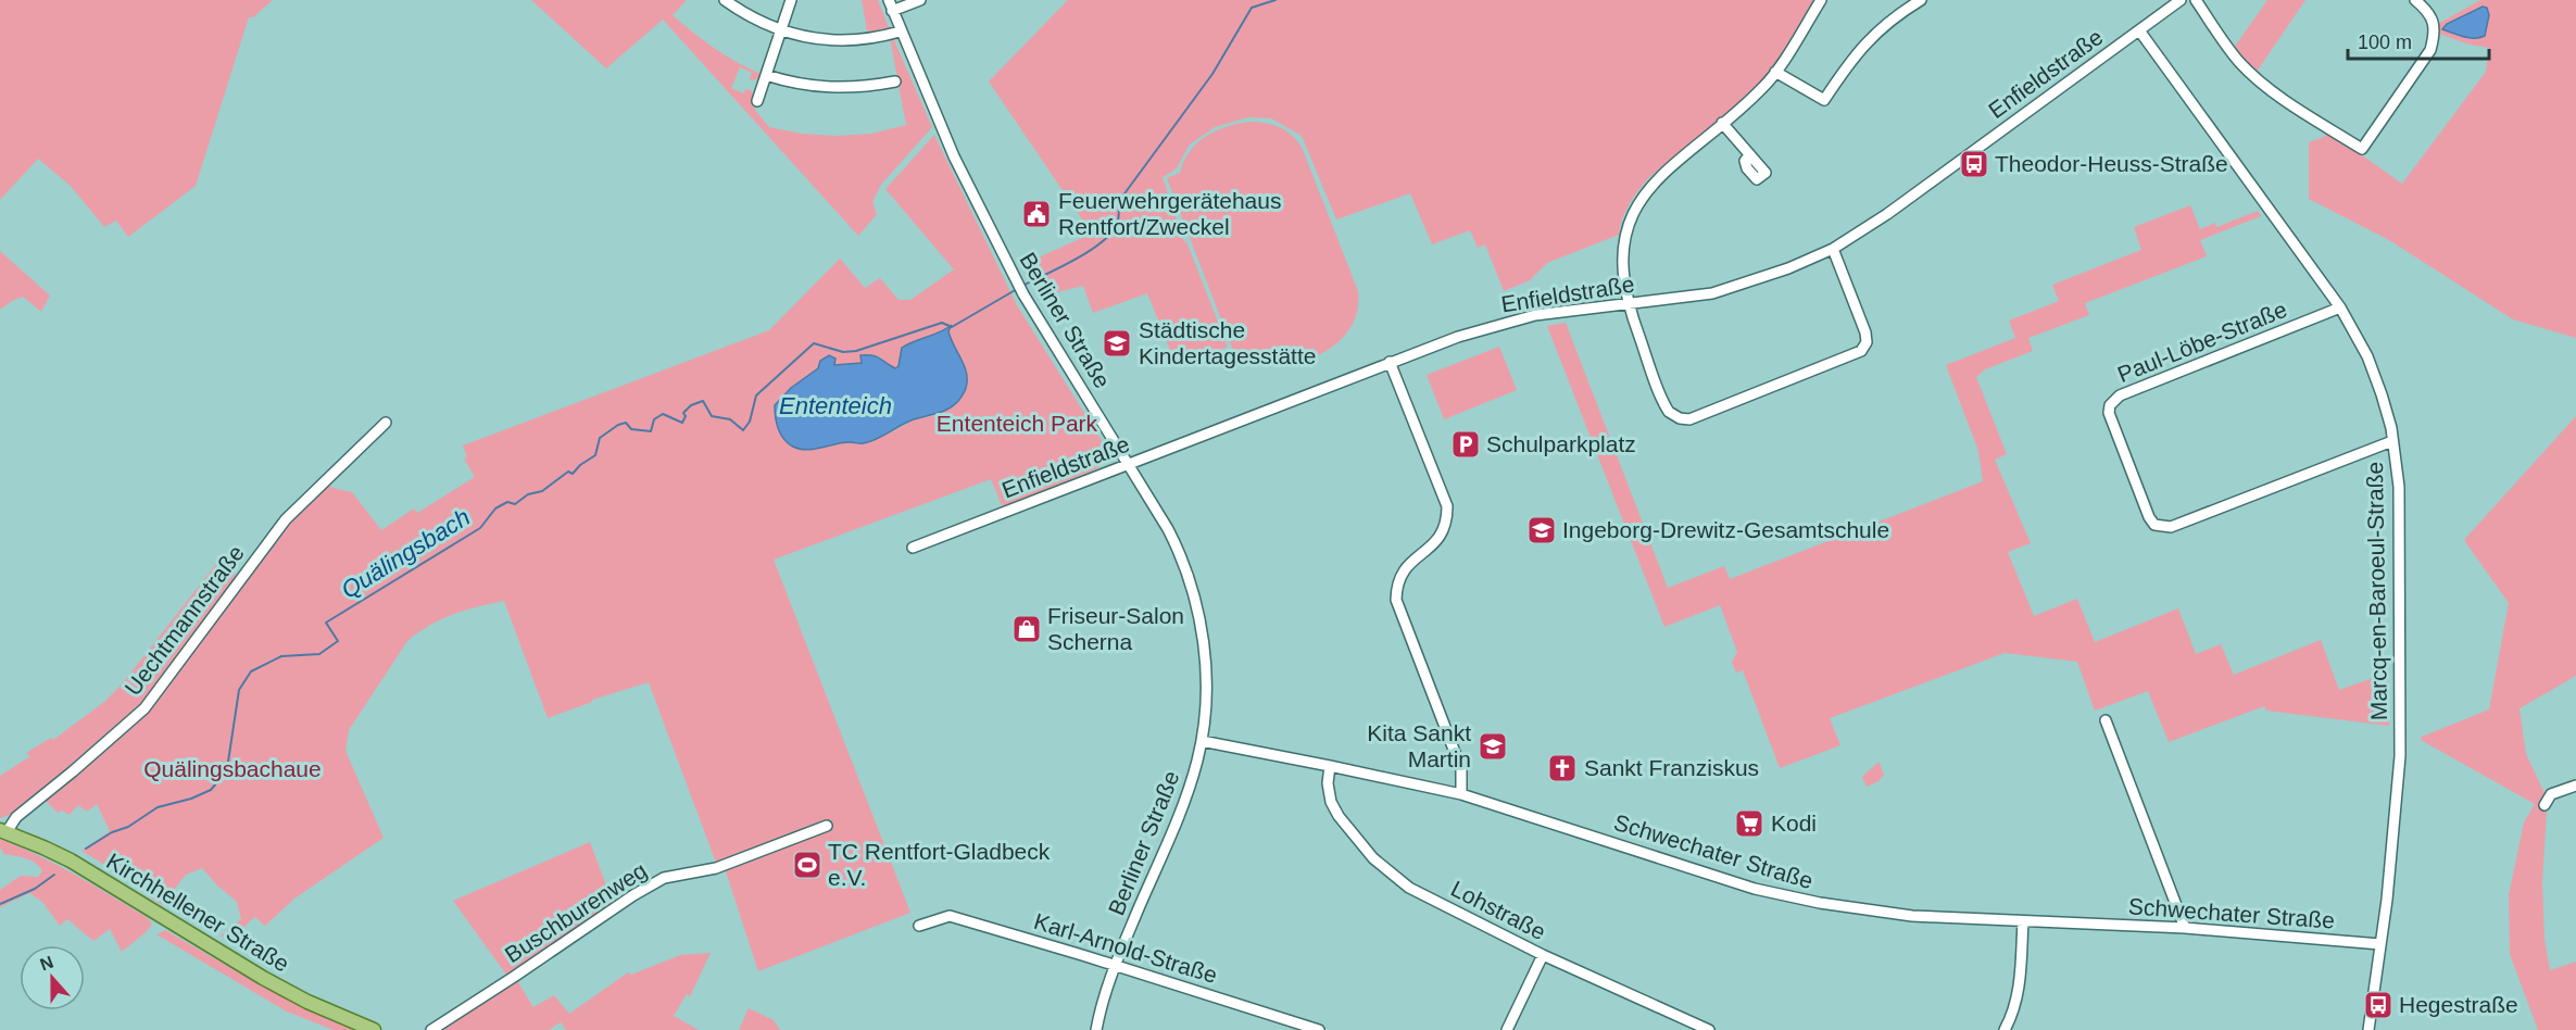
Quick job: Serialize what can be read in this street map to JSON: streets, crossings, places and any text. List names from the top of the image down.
{
  "streets": {
    "main road": ["Kirchhellener Straße"],
    "street": [
      "Enfieldstraße",
      "Berliner Straße",
      "Paul-Löbe-Straße",
      "Marcq-en-Baroeul-Straße",
      "Uechtmannstraße",
      "Schwechater Straße",
      "Lohstraße",
      "Buschburenweg",
      "Karl-Arnold-Straße"
    ]
  },
  "crossings": [
    ["Enfieldstraße", "Berliner Straße"],
    ["Enfieldstraße", "Marcq-en-Baroeul-Straße"],
    ["Berliner Straße", "Schwechater Straße"],
    ["Berliner Straße", "Karl-Arnold-Straße"],
    ["Paul-Löbe-Straße", "Marcq-en-Baroeul-Straße"],
    ["Marcq-en-Baroeul-Straße", "Schwechater Straße"],
    ["Uechtmannstraße", "Kirchhellener Straße"],
    ["Schwechater Straße", "Lohstraße"]
  ],
  "water": ["Ententeich", "Quälingsbach"],
  "parks": ["Ententeich Park", "Quälingsbachaue"],
  "places": {
    "bus stop": ["Theodor-Heuss-Straße", "Hegestraße"],
    "public building": ["Feuerwehrgerätehaus Rentfort/Zweckel"],
    "school or university": ["Städtische Kindertagesstätte", "Ingeborg-Drewitz-Gesamtschule", "Kita Sankt Martin"],
    "parking": ["Schulparkplatz"],
    "shop": ["Friseur-Salon Scherna"],
    "church": ["Sankt Franziskus"],
    "supermarket": ["Kodi"],
    "sports": ["TC Rentfort-Gladbeck e.V."]
  },
  "scale_bar": "100 m",
  "north": "top"
}
